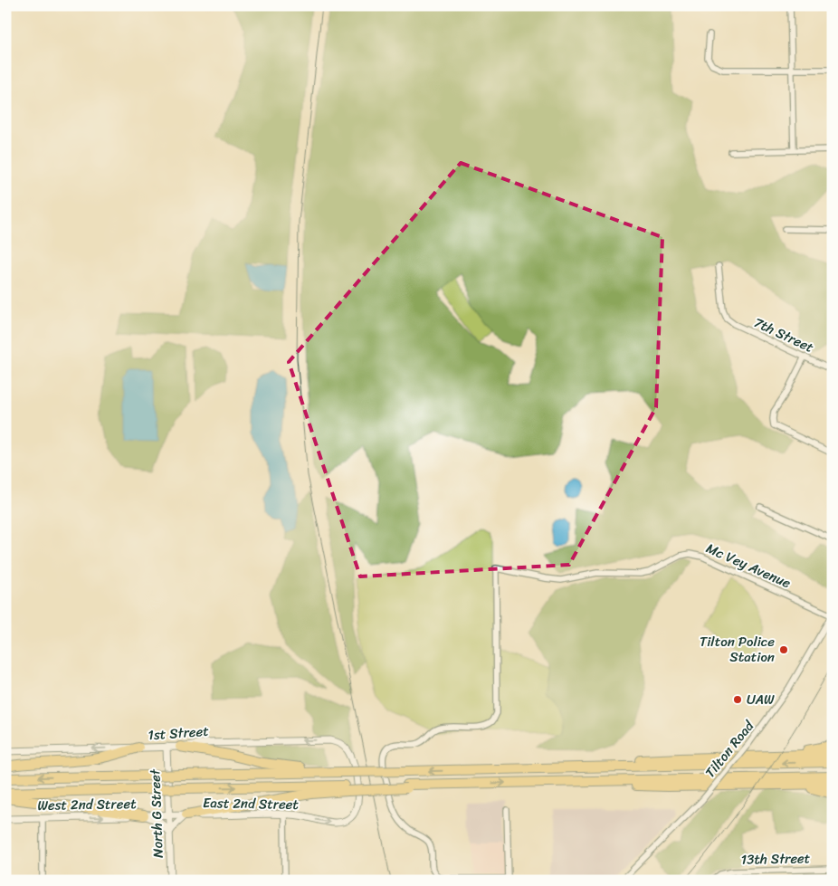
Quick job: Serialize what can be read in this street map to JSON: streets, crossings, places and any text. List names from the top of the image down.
{
  "streets": {
    "street": [
      "7th Street",
      "Mc Vey Avenue",
      "1st Street",
      "Tilton Road",
      "East 2nd Street",
      "West 2nd Street",
      "North G Street",
      "13th Street"
    ]
  },
  "crossings": [
    ["Mc Vey Avenue", "Tilton Road"],
    ["1st Street", "East 2nd Street"],
    ["1st Street", "North G Street"],
    ["East 2nd Street", "West 2nd Street"],
    ["East 2nd Street", "North G Street"],
    ["West 2nd Street", "North G Street"]
  ],
  "one_way": ["1st Street", "East 2nd Street", "West 2nd Street"],
  "places": ["Tilton Police Station", "UAW"]
}
